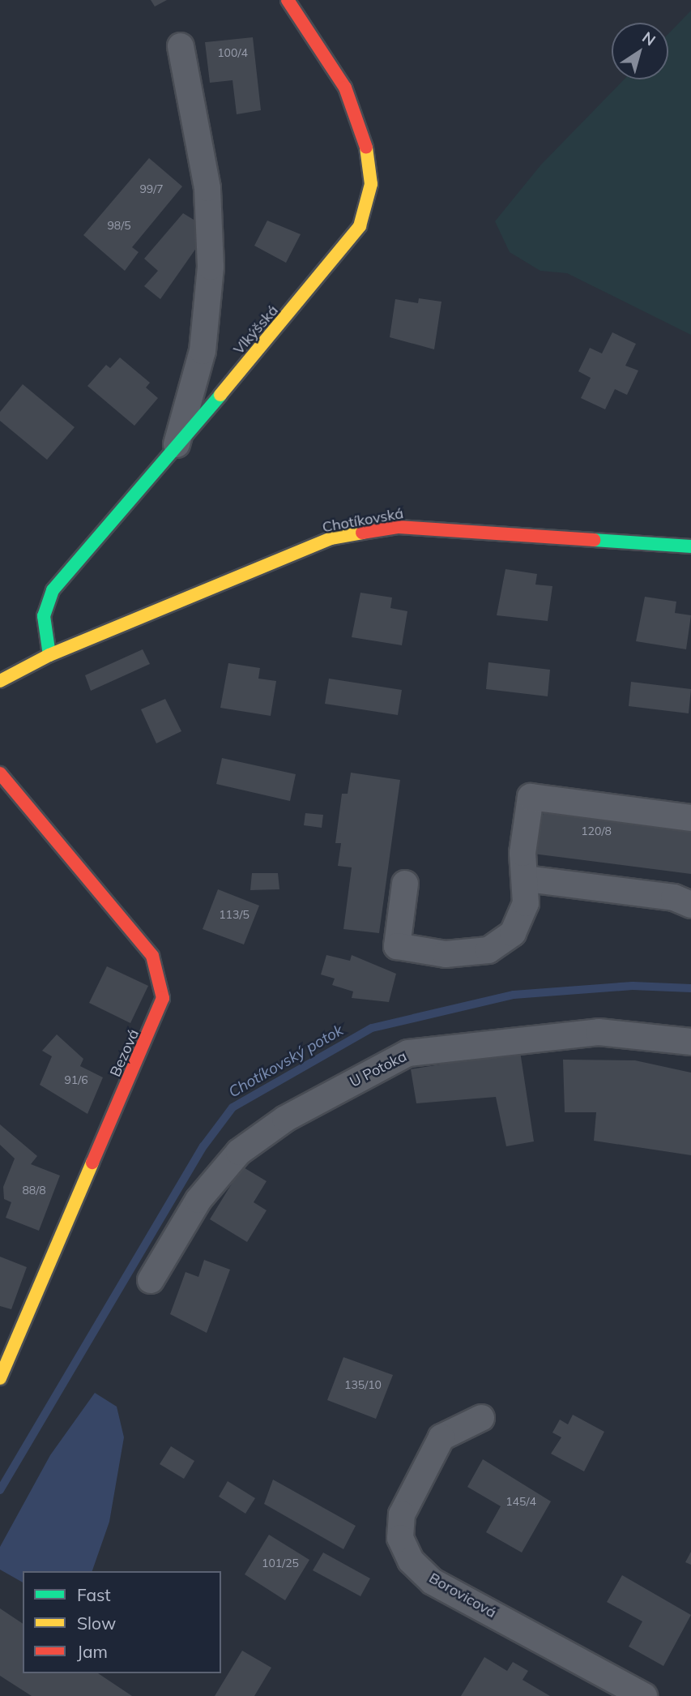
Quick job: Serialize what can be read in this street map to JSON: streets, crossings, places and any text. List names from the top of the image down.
{
  "streets": {
    "street": [
      "Vlkýšská",
      "Chotíkovská",
      "Bezová",
      "U Potoka",
      "Borovicová"
    ]
  },
  "crossings": [
    ["Vlkýšská", "Chotíkovská"]
  ],
  "water": ["Chotíkovský potok"],
  "house_numbers": [
    "100/4",
    "99/7",
    "98/5",
    "120/8",
    "113/5",
    "91/6",
    "88/8",
    "135/10",
    "145/4",
    "101/25"
  ],
  "legend": ["Fast", "Slow", "Jam"],
  "north": "top right"
}
